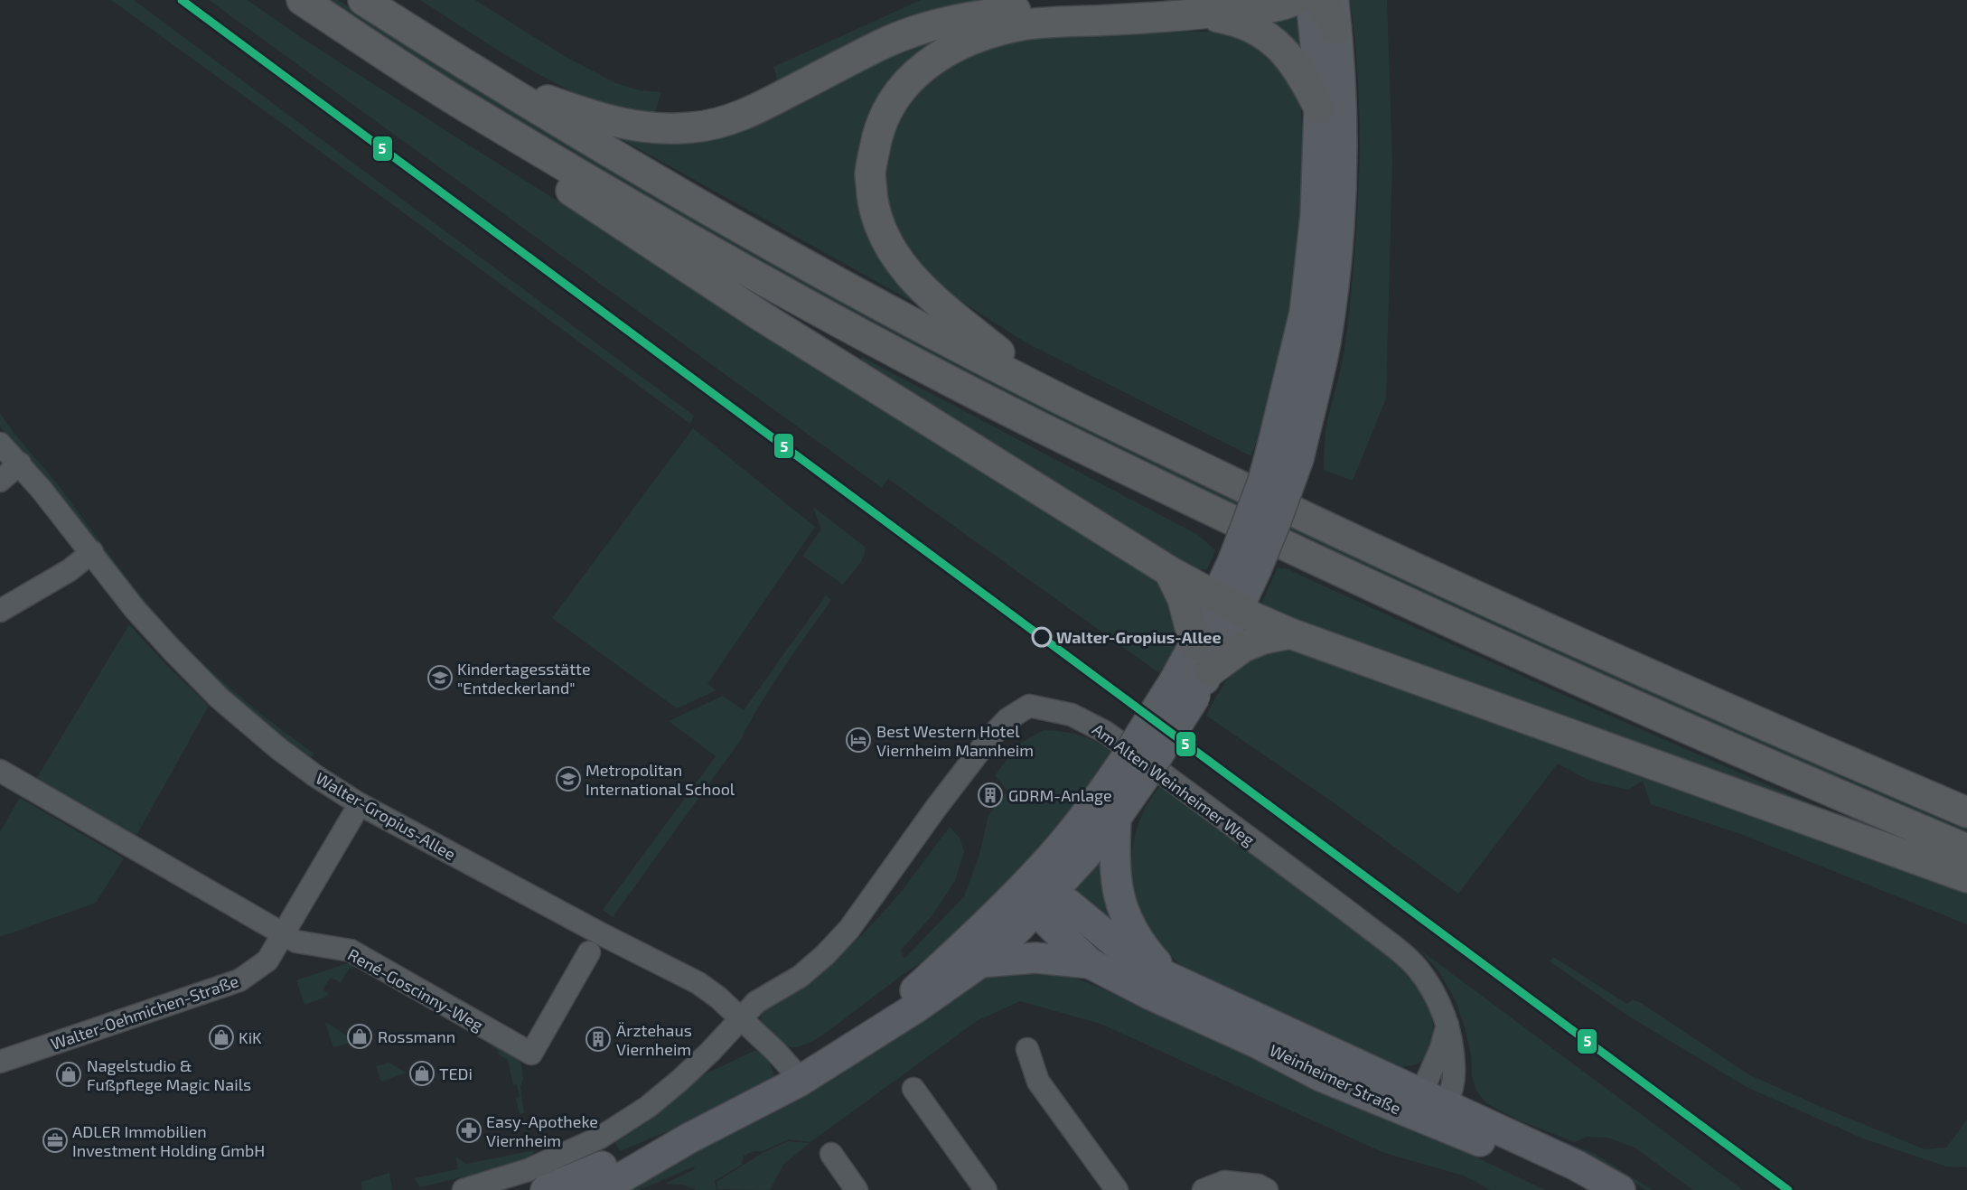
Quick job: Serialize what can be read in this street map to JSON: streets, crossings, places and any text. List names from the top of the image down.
{
  "streets": {
    "main road": ["Weinheimer Straße"],
    "street": [
      "Am Alten Weinheimer Weg",
      "Walter-Gropius-Allee",
      "René-Goscinny-Weg",
      "Walter-Oehmichen-Straße"
    ]
  },
  "crossings": [
    ["Am Alten Weinheimer Weg", "Walter-Gropius-Allee"],
    ["Am Alten Weinheimer Weg", "Weinheimer Straße"],
    ["Walter-Gropius-Allee", "Walter-Oehmichen-Straße"],
    ["René-Goscinny-Weg", "Walter-Oehmichen-Straße"]
  ],
  "places": {
    "other": ["Walter-Gropius-Allee"],
    "school or university": ["Kindertagesstätte \"Entdeckerland\"", "Metropolitan International School"],
    "hotel": ["Best Western Hotel Viernheim Mannheim"],
    "building": ["GDRM-Anlage", "Ärztehaus Viernheim"],
    "shop": [
      "Rossmann",
      "KiK",
      "TEDi",
      "Nagelstudio & Fußpflege Magic Nails"
    ],
    "pharmacy": ["Easy-Apotheke Viernheim"],
    "office": ["ADLER Immobilien Investment Holding GmbH"]
  },
  "lines": ["transit line 5"]
}
